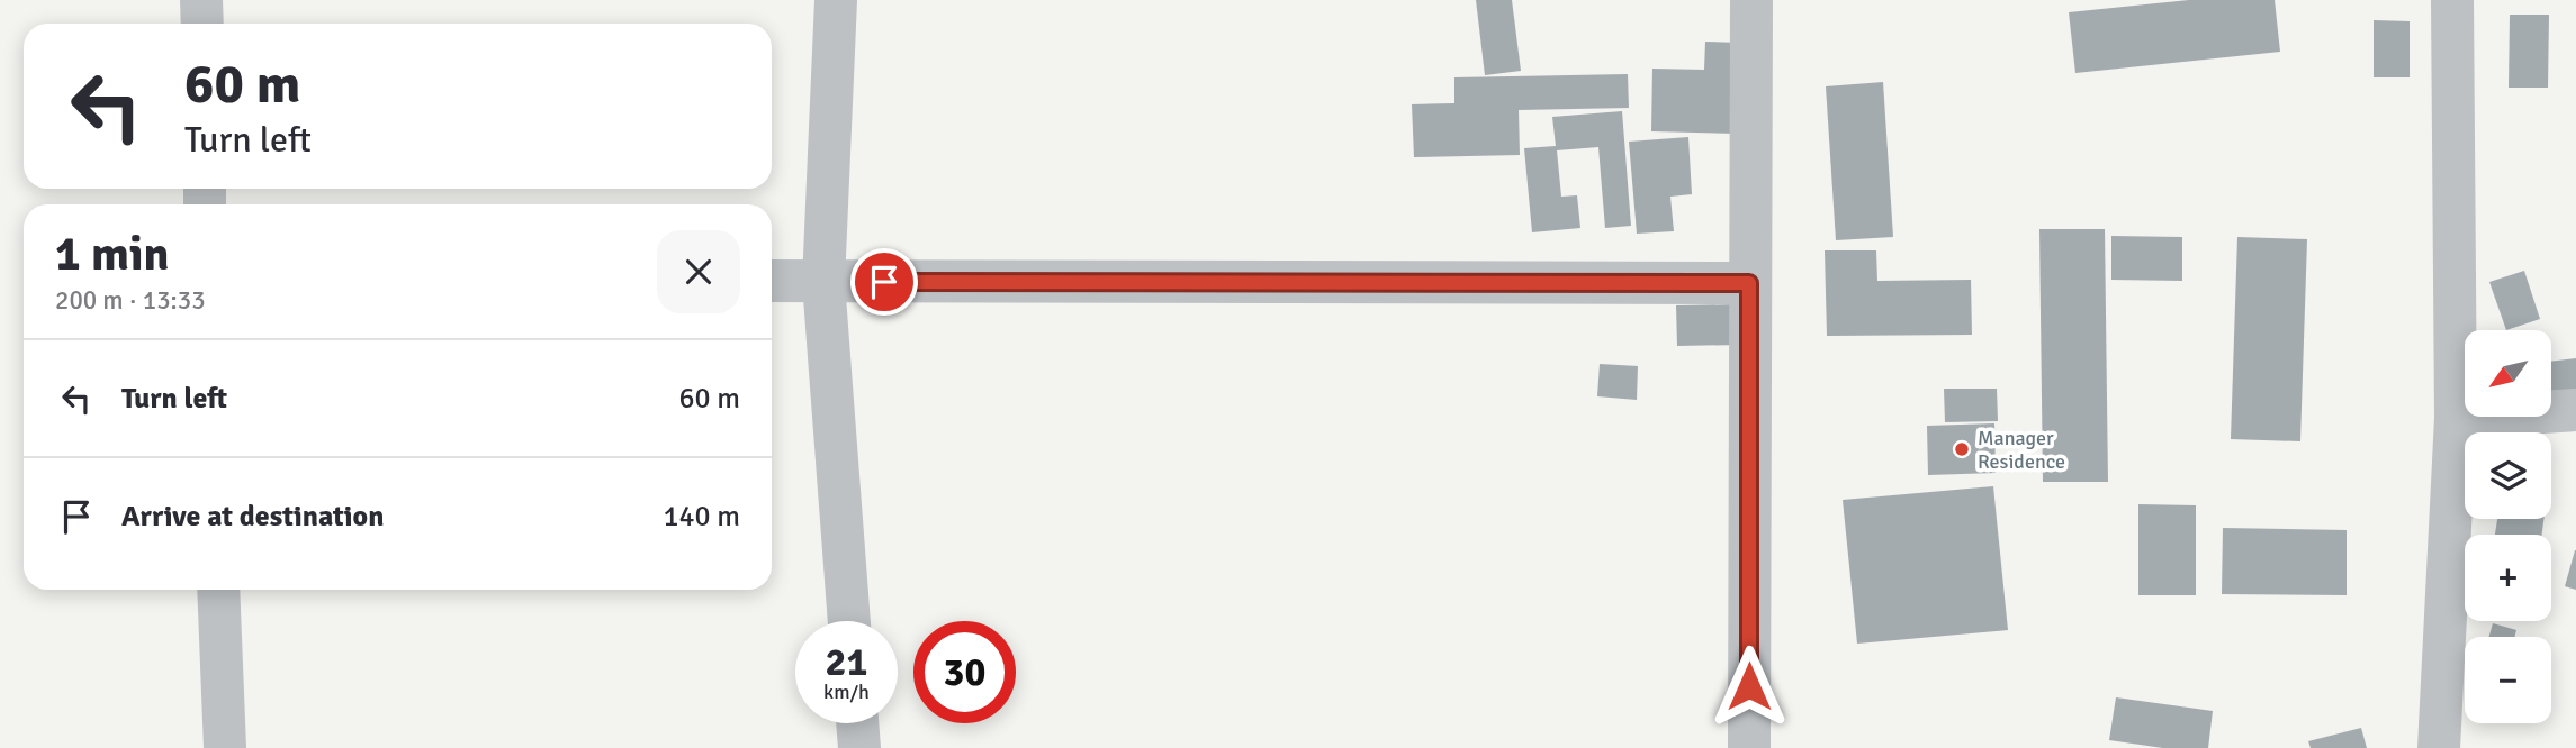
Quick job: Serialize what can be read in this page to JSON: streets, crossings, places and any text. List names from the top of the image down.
{
  "places": ["Manager Residence"],
  "north": "bottom left",
  "page": {
    "turn": ["60 m", "Turn left"],
    "heading": ["1 min", "200 m · 13:33"],
    "map_buttons": ["+", "−"],
    "list": [
      {
        "name": "Turn left",
        "value": "60 m"
      },
      {
        "name": "Arrive at destination",
        "value": "140 m"
      }
    ],
    "speed": "21 km/h",
    "limit": "30"
  }
}
